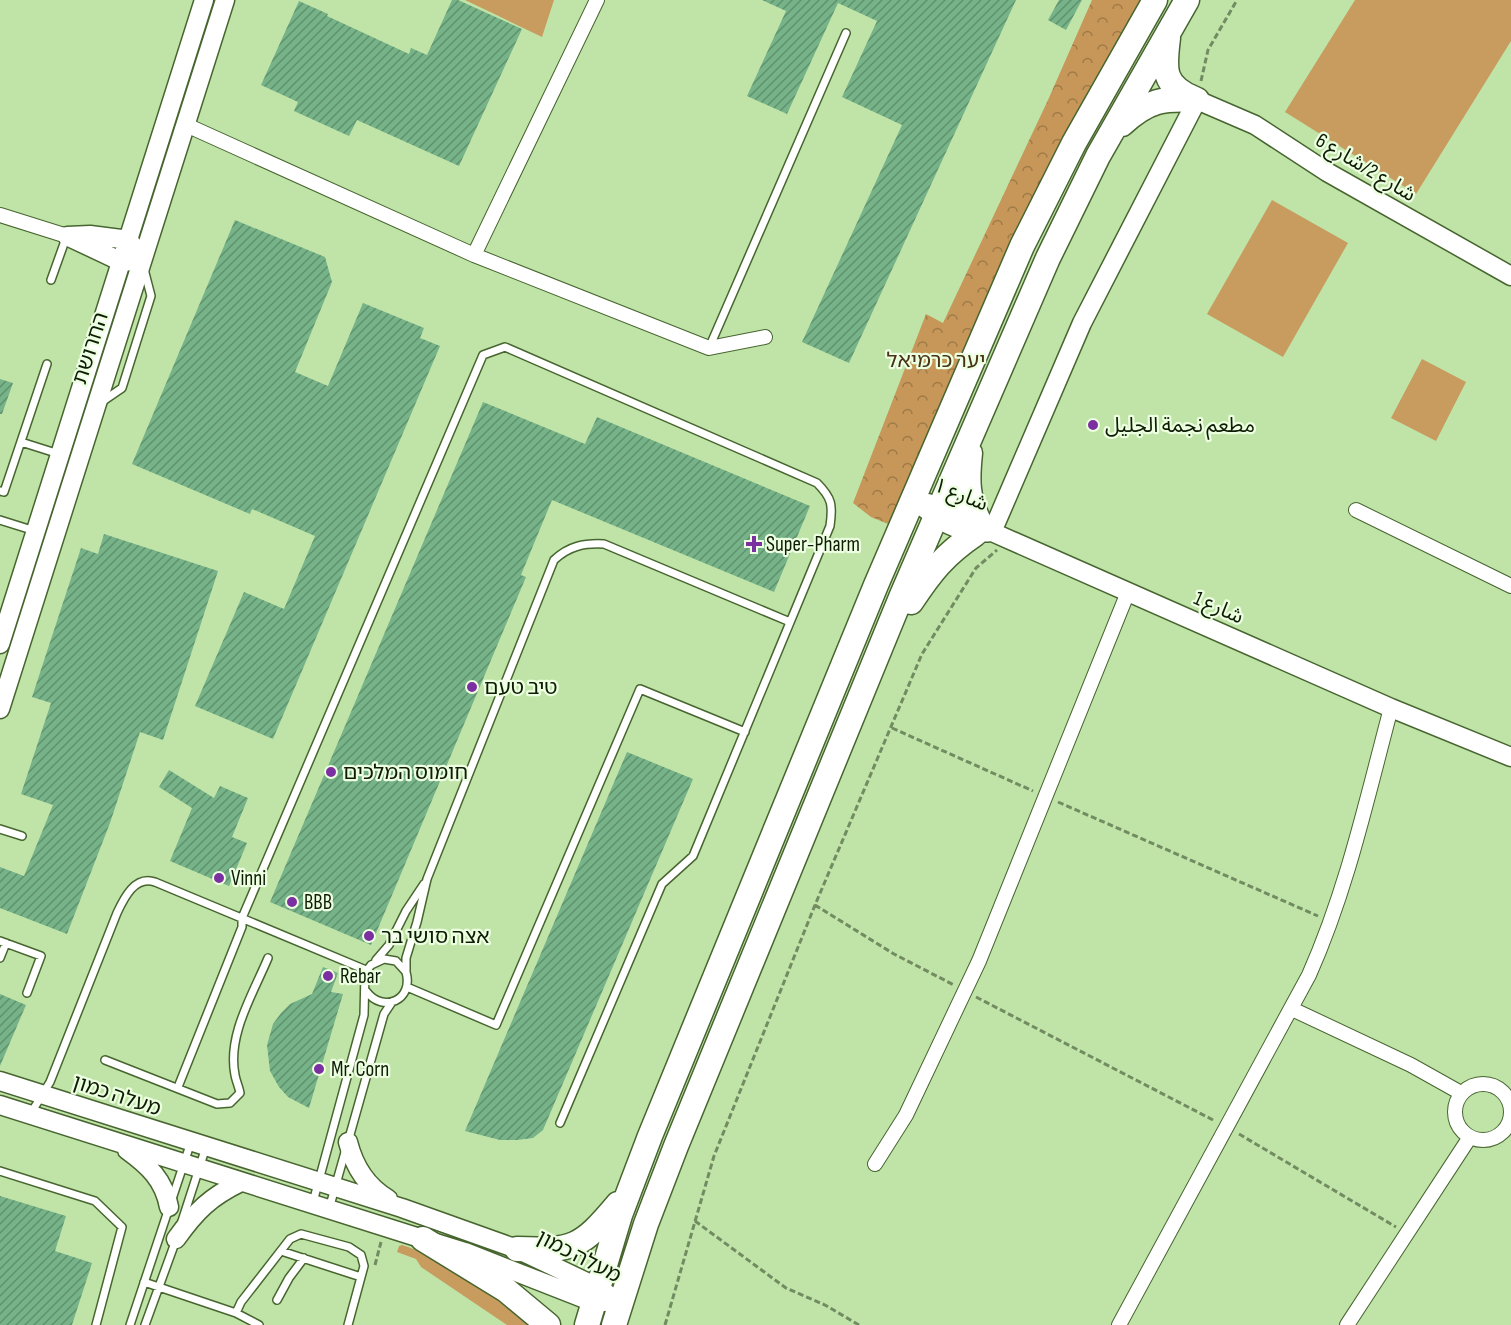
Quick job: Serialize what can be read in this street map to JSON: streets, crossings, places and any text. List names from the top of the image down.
{
  "streets": {
    "street": [
      "شارع 2/شارع 6",
      "החרושת",
      "شارع 1",
      "מעלה כמון"
    ]
  },
  "parks": ["יער כרמיאל"],
  "places": {
    "other": [
      "مطعم نجمة الجليل",
      "טיב טעם",
      "חומוס המלכים",
      "Vinni",
      "BBB",
      "אצה סושי בר",
      "Rebar",
      "Mr. Corn"
    ],
    "health": ["Super-Pharm"]
  }
}
